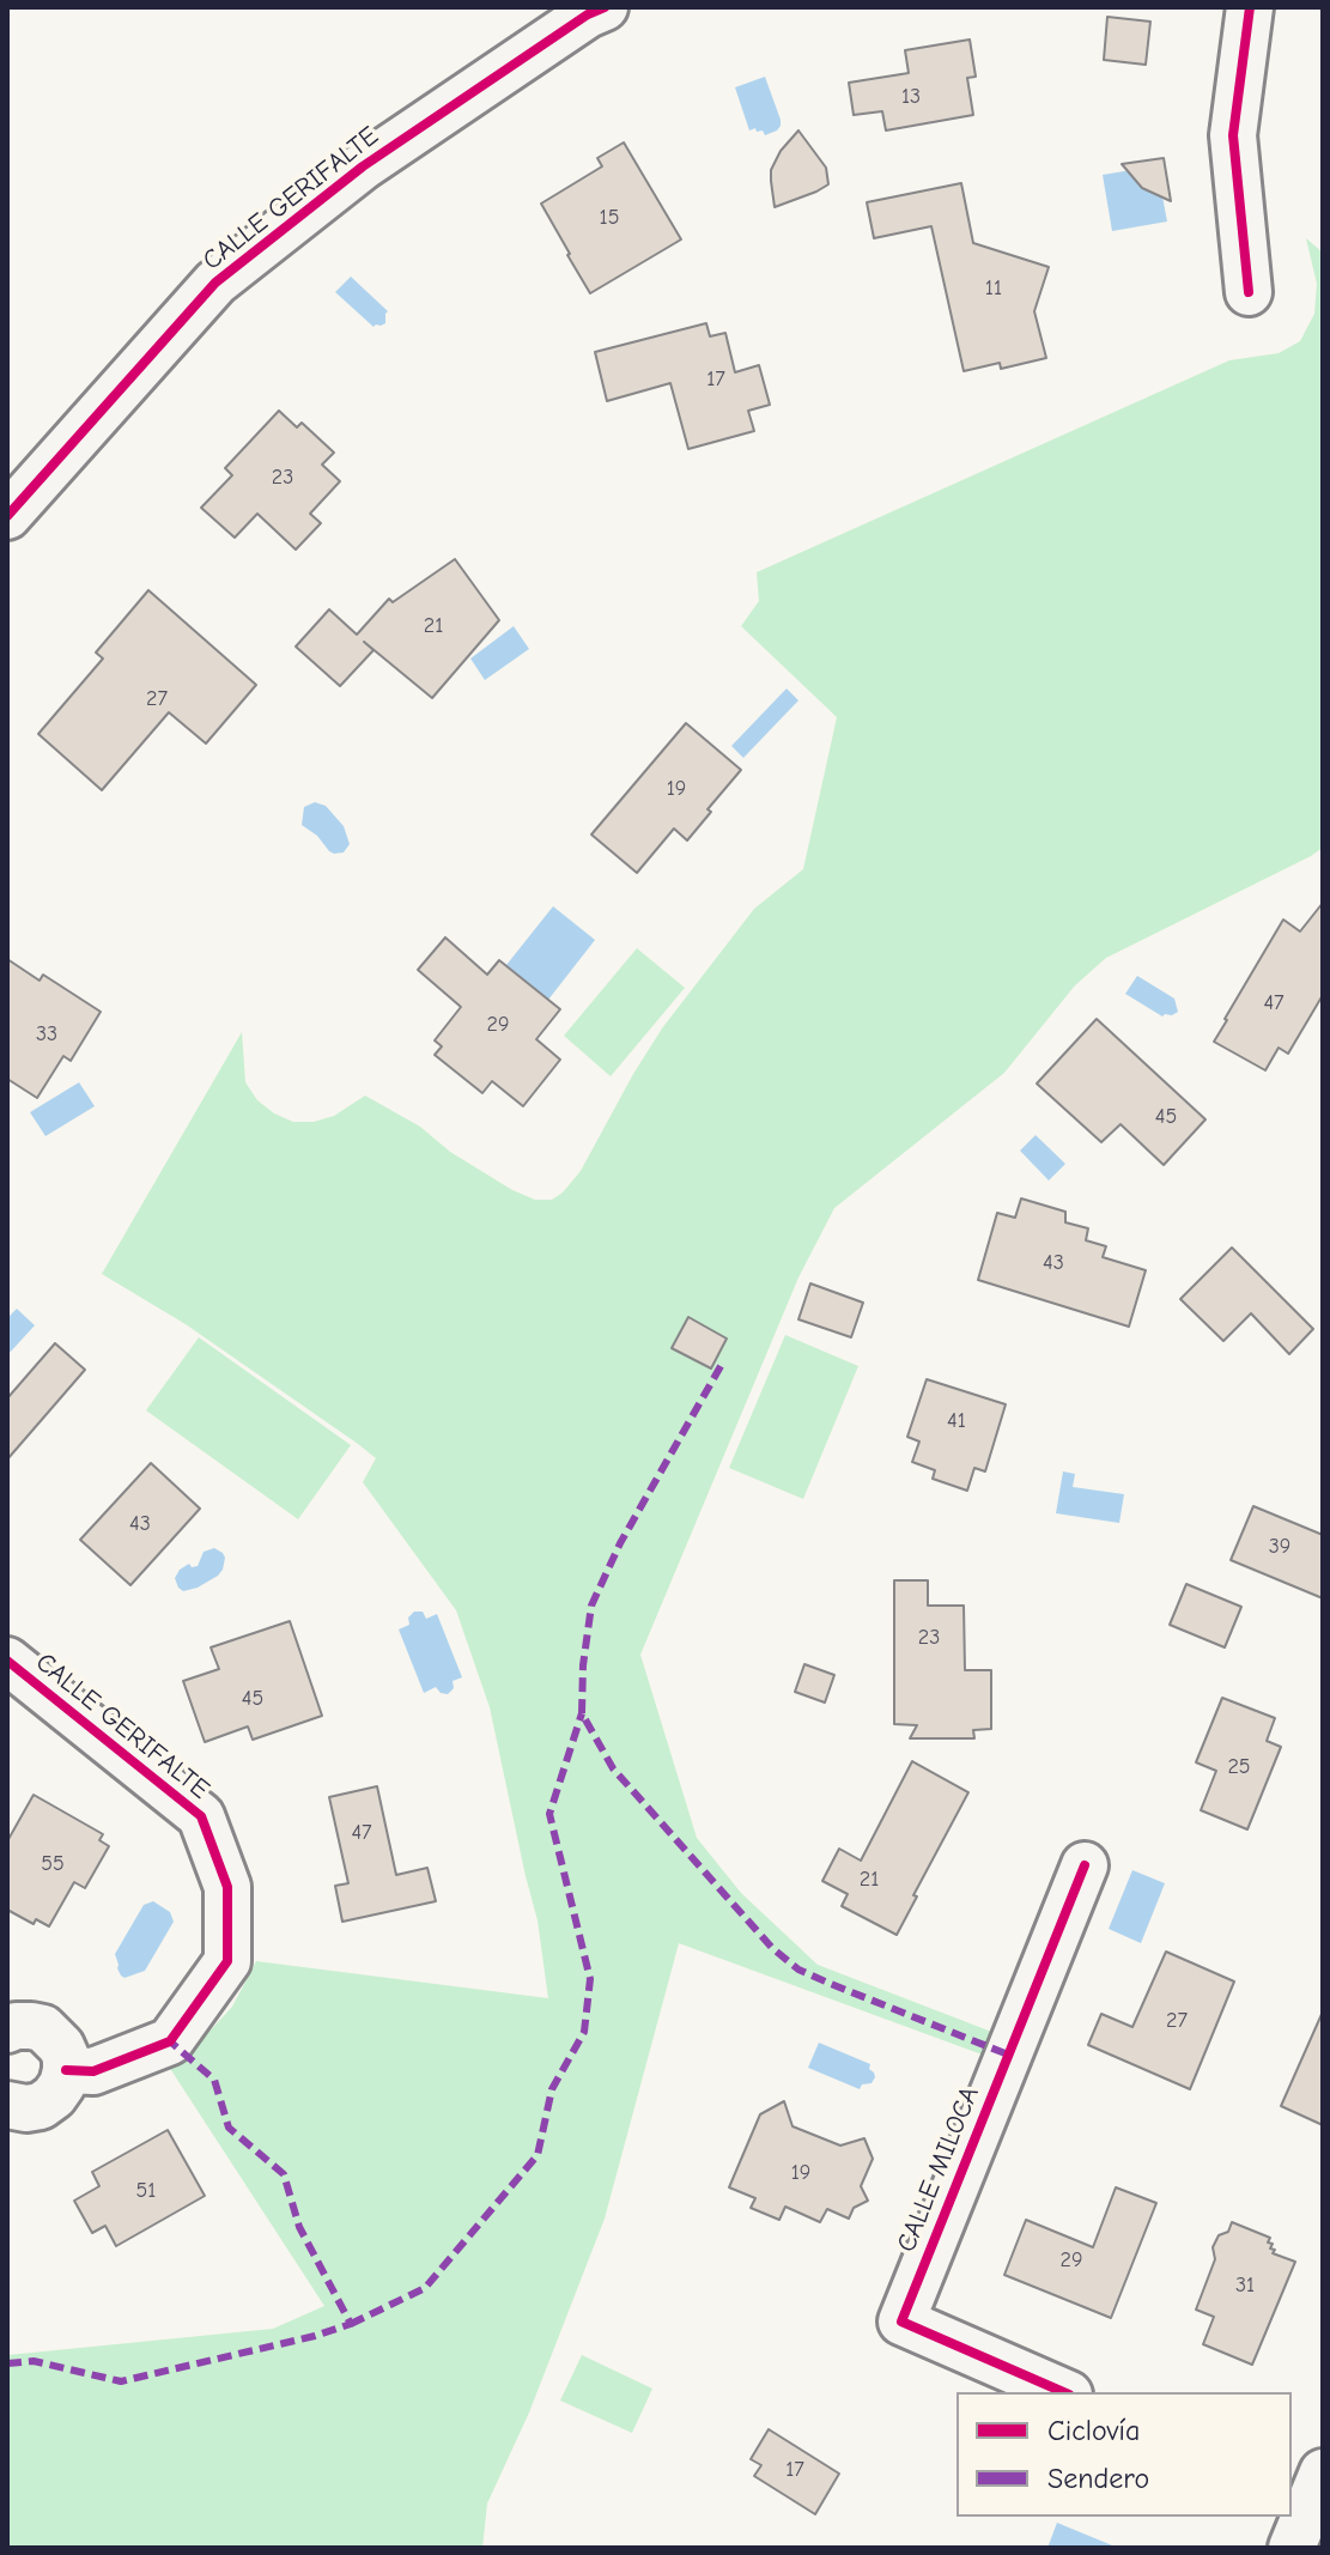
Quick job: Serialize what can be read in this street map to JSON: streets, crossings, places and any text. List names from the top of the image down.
{
  "streets": {
    "street": ["CALLE GERIFALTE", "CALLE MILOCA"]
  },
  "house_numbers": [
    "13",
    "15",
    "11",
    "17",
    "23",
    "21",
    "27",
    "19",
    "47",
    "29",
    "33",
    "45",
    "43",
    "41",
    "43",
    "39",
    "23",
    "45",
    "25",
    "47",
    "55",
    "21",
    "27",
    "19",
    "51",
    "29",
    "31",
    "17"
  ],
  "legend": ["Ciclovía", "Sendero"]
}
